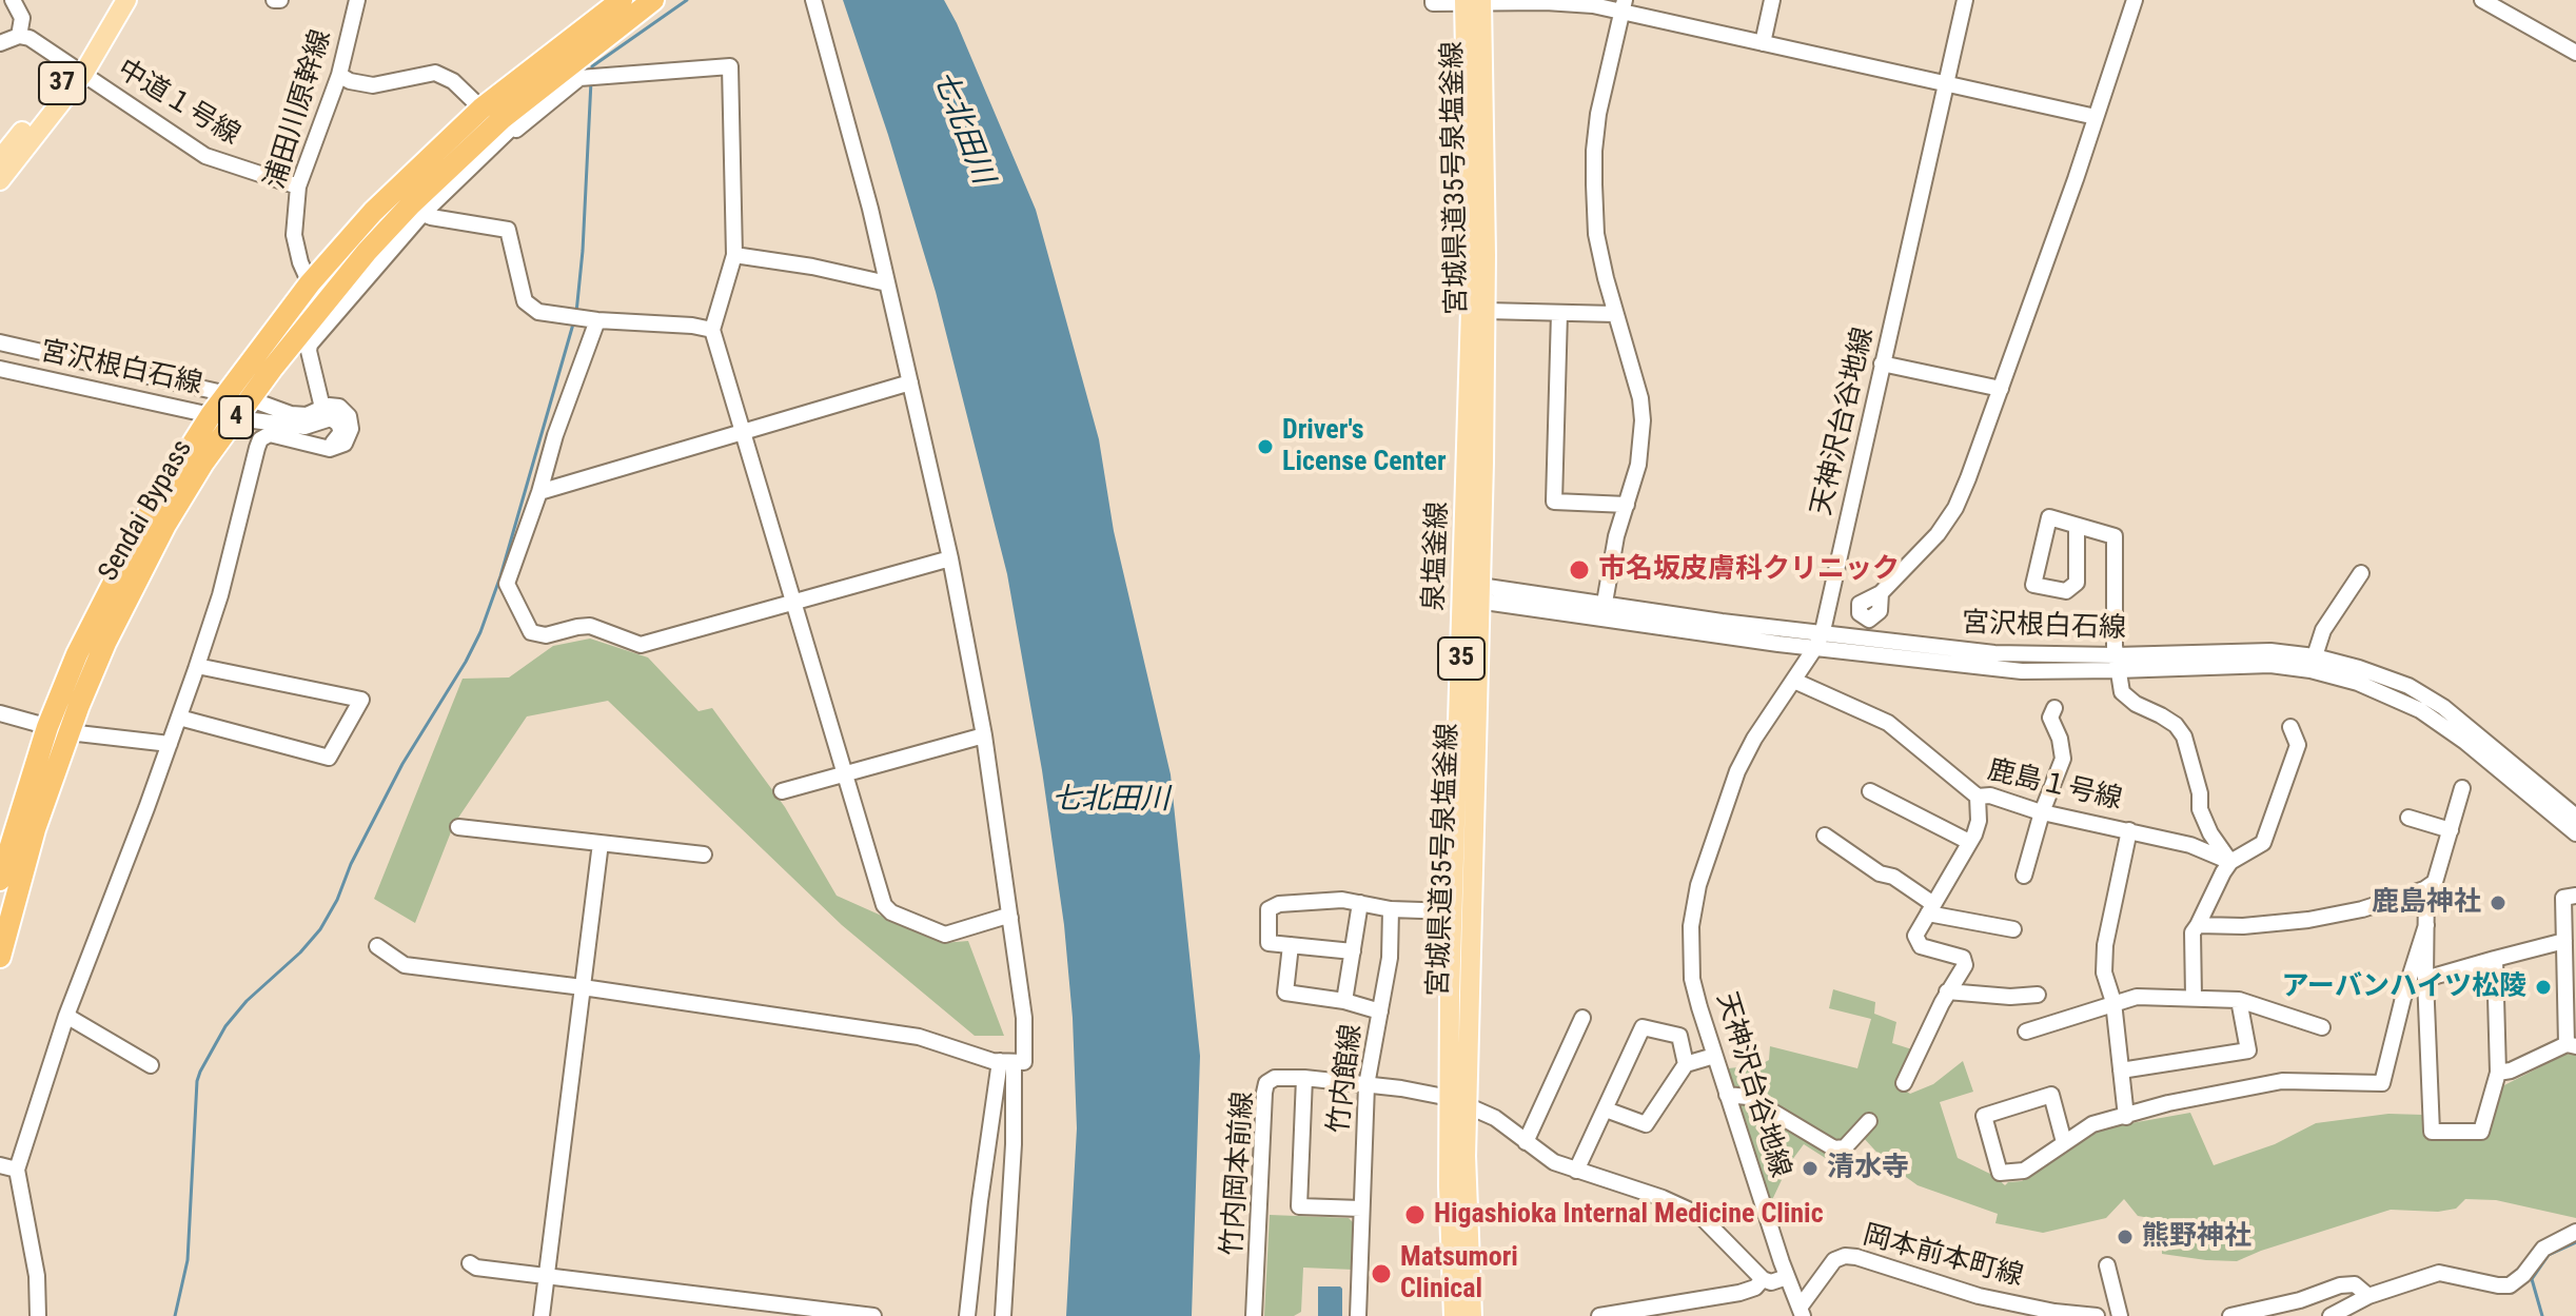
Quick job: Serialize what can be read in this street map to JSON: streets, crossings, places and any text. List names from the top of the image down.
{
  "streets": {
    "highway": ["4", "Sendai Bypass"],
    "main road": [
      "37",
      "宮城県道35号泉塩釜線",
      "泉塩釜線",
      "35"
    ],
    "street": [
      "中道１号線",
      "浦田川原幹線",
      "宮沢根白石線",
      "天神沢台谷地線",
      "鹿島１号線",
      "竹内館線",
      "竹内岡本前線",
      "岡本前本町線"
    ]
  },
  "crossings": [
    ["37", "中道１号線"],
    ["中道１号線", "浦田川原幹線"],
    ["浦田川原幹線", "Sendai Bypass"],
    ["宮城県道35号泉塩釜線", "泉塩釜線"],
    ["宮城県道35号泉塩釜線", "竹内岡本前線"],
    ["宮沢根白石線", "Sendai Bypass"],
    ["天神沢台谷地線", "鹿島１号線"],
    ["天神沢台谷地線", "岡本前本町線"],
    ["泉塩釜線", "竹内岡本前線"],
    ["竹内館線", "竹内岡本前線"]
  ],
  "water": ["七北田川"],
  "places": [
    "Driver's License Center",
    "市名坂皮膚科クリニック",
    "鹿島神社",
    "アーバンハイツ松陵",
    "清水寺",
    "Higashioka Internal Medicine Clinic",
    "熊野神社",
    "Matsumori Clinical"
  ]
}
